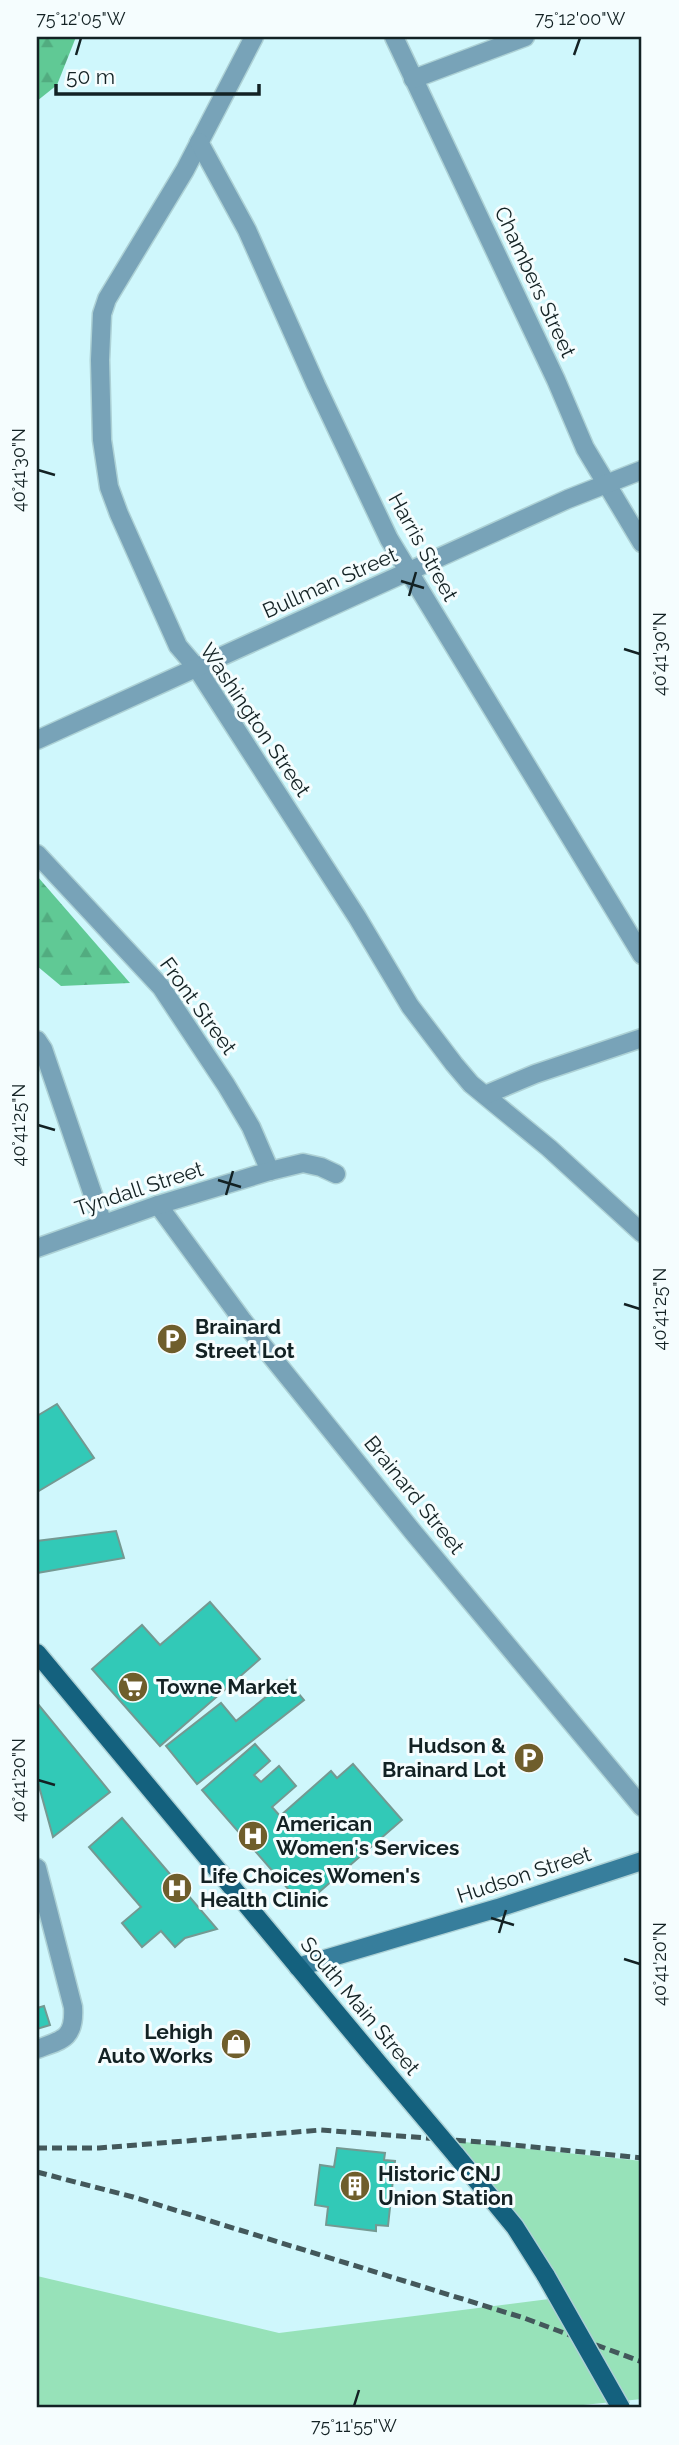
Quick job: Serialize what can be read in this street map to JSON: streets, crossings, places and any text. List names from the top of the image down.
{
  "streets": {
    "main road": ["South Main Street"],
    "street": [
      "Chambers Street",
      "Harris Street",
      "Bullman Street",
      "Washington Street",
      "Front Street",
      "Tyndall Street",
      "Brainard Street",
      "Hudson Street"
    ]
  },
  "crossings": [
    ["Chambers Street", "Bullman Street"],
    ["Harris Street", "Bullman Street"],
    ["Harris Street", "Washington Street"],
    ["Bullman Street", "Washington Street"],
    ["Front Street", "Tyndall Street"],
    ["Tyndall Street", "Brainard Street"],
    ["Hudson Street", "South Main Street"]
  ],
  "places": {
    "parking": ["Brainard Street Lot", "Hudson & Brainard Lot"],
    "supermarket": ["Towne Market"],
    "hospital": ["American Women's Services", "Life Choices Women's Health Clinic"],
    "shop": ["Lehigh Auto Works"],
    "building": ["Historic CNJ Union Station"]
  },
  "scale_bar": "50 m",
  "coordinates": [
    "75°12'05\"W",
    "75°12'00\"W",
    "40°41'30\"N",
    "40°41'25\"N",
    "40°41'20\"N",
    "75°11'55\"W"
  ]
}
